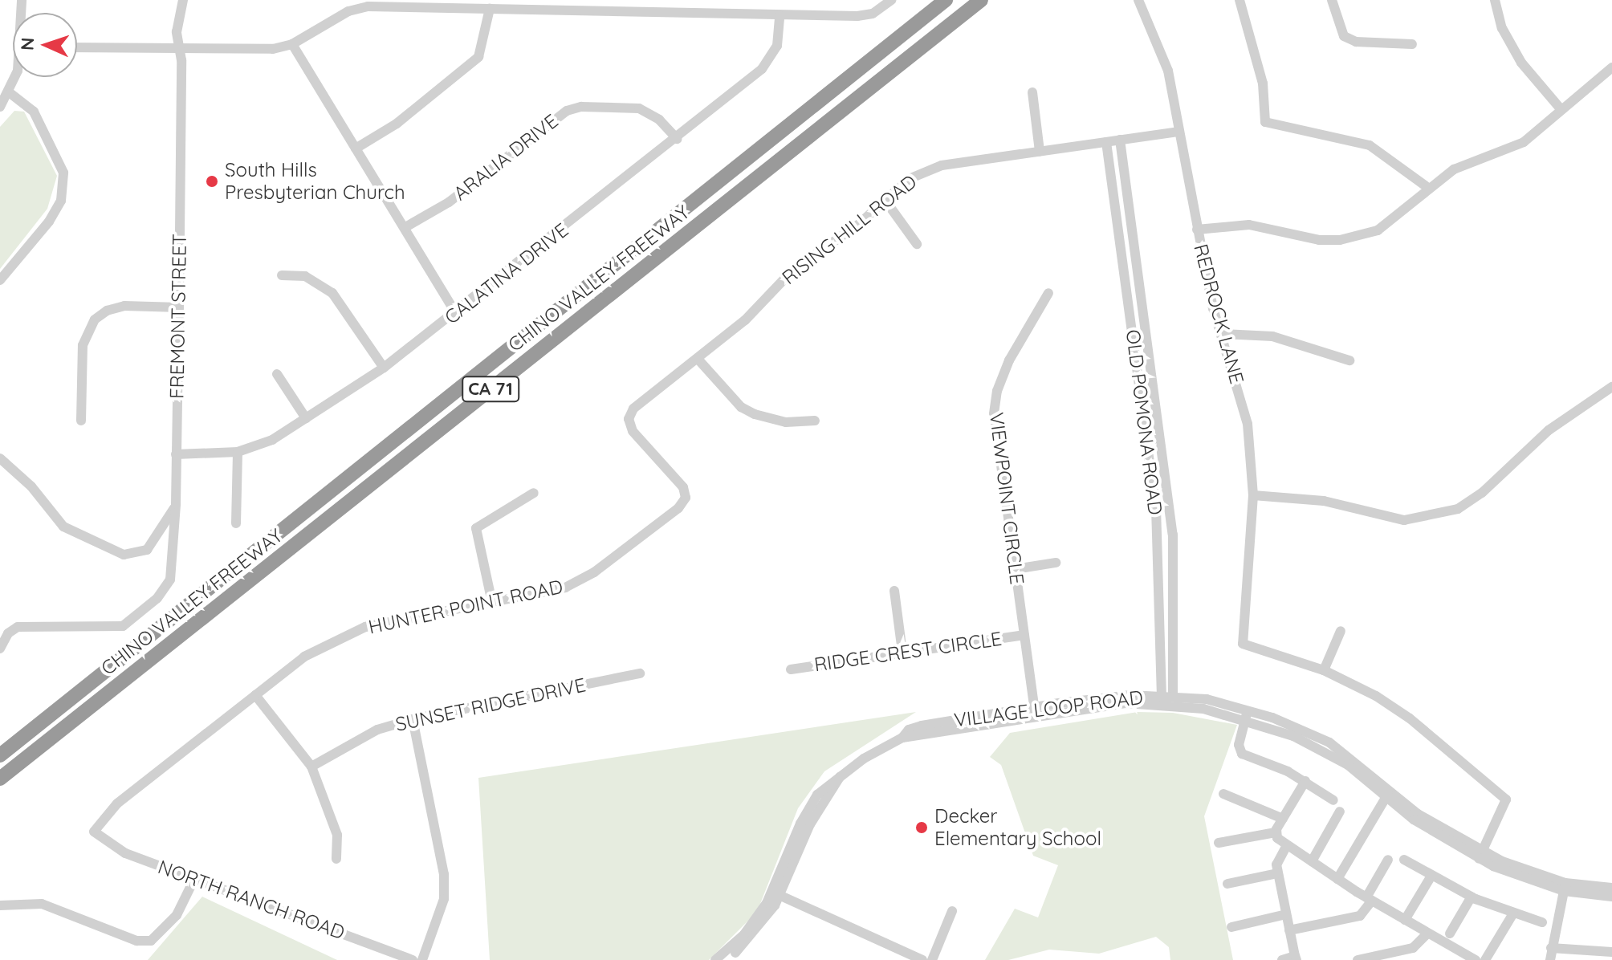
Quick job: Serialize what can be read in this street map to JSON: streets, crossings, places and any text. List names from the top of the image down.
{
  "streets": {
    "highway": ["CHINO VALLEY FREEWAY", "CA 71"],
    "street": [
      "ARALIA DRIVE",
      "RISING HILL ROAD",
      "CALATINA DRIVE",
      "REDROCK LANE",
      "FREMONT STREET",
      "OLD POMONA ROAD",
      "VIEWPOINT CIRCLE",
      "HUNTER POINT ROAD",
      "RIDGE CREST CIRCLE",
      "SUNSET RIDGE DRIVE",
      "VILLAGE LOOP ROAD",
      "NORTH RANCH ROAD"
    ]
  },
  "crossings": [
    ["ARALIA DRIVE", "CALATINA DRIVE"],
    ["RISING HILL ROAD", "REDROCK LANE"],
    ["RISING HILL ROAD", "OLD POMONA ROAD"],
    ["RISING HILL ROAD", "HUNTER POINT ROAD"],
    ["CALATINA DRIVE", "FREMONT STREET"],
    ["OLD POMONA ROAD", "VILLAGE LOOP ROAD"],
    ["VIEWPOINT CIRCLE", "RIDGE CREST CIRCLE"],
    ["VIEWPOINT CIRCLE", "VILLAGE LOOP ROAD"],
    ["HUNTER POINT ROAD", "NORTH RANCH ROAD"]
  ],
  "places": ["South Hills Presbyterian Church", "Decker Elementary School"],
  "north": "left"
}
